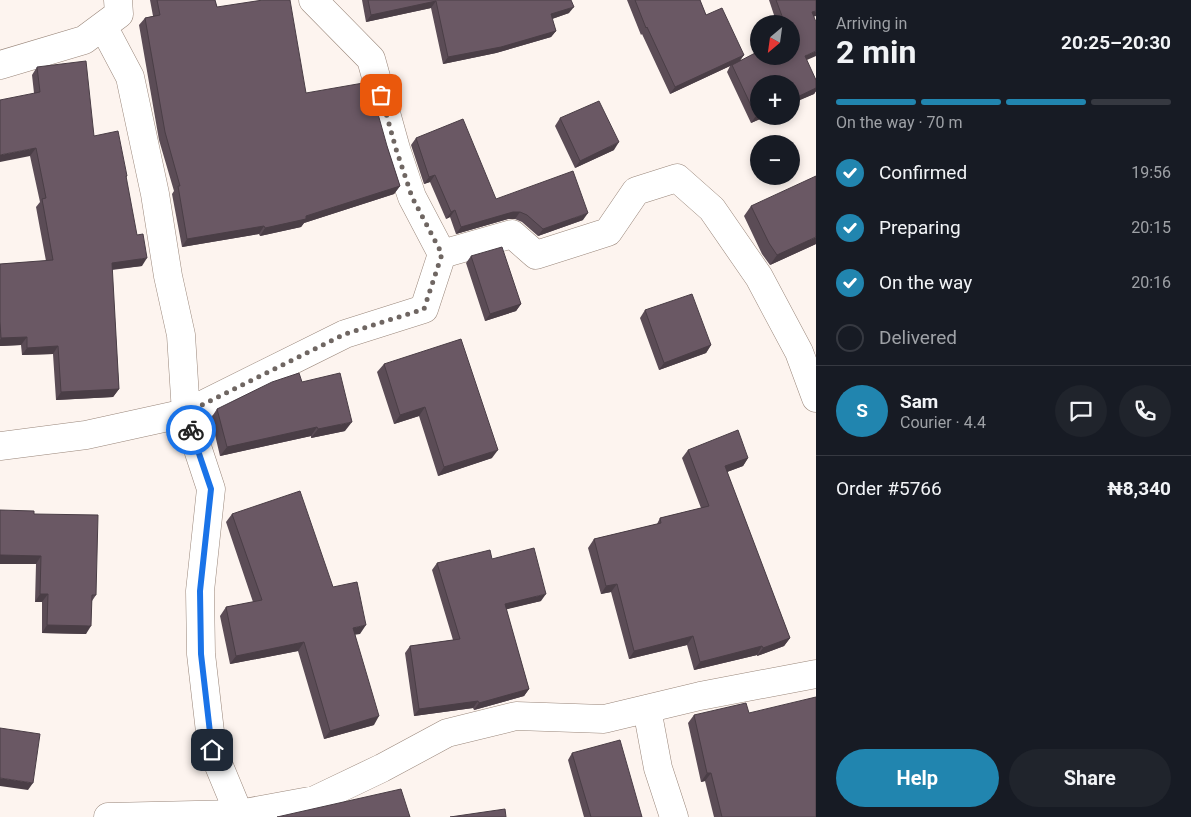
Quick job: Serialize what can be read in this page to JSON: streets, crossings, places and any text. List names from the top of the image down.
{
  "north": "bottom left",
  "page": {
    "heading": ["2 min", "Arriving in", "20:25–20:30"],
    "panel": [
      "Sam",
      "Courier · 4.4",
      "Order #5766",
      "₦8,340"
    ],
    "map_buttons": ["+", "−"],
    "bar": "On the way · 70 m",
    "list": [
      ["Confirmed", "19:56"],
      ["Preparing", "20:15"],
      ["On the way", "20:16"],
      "Delivered"
    ],
    "round": "S",
    "buttons": ["Help", "Share"]
  }
}
